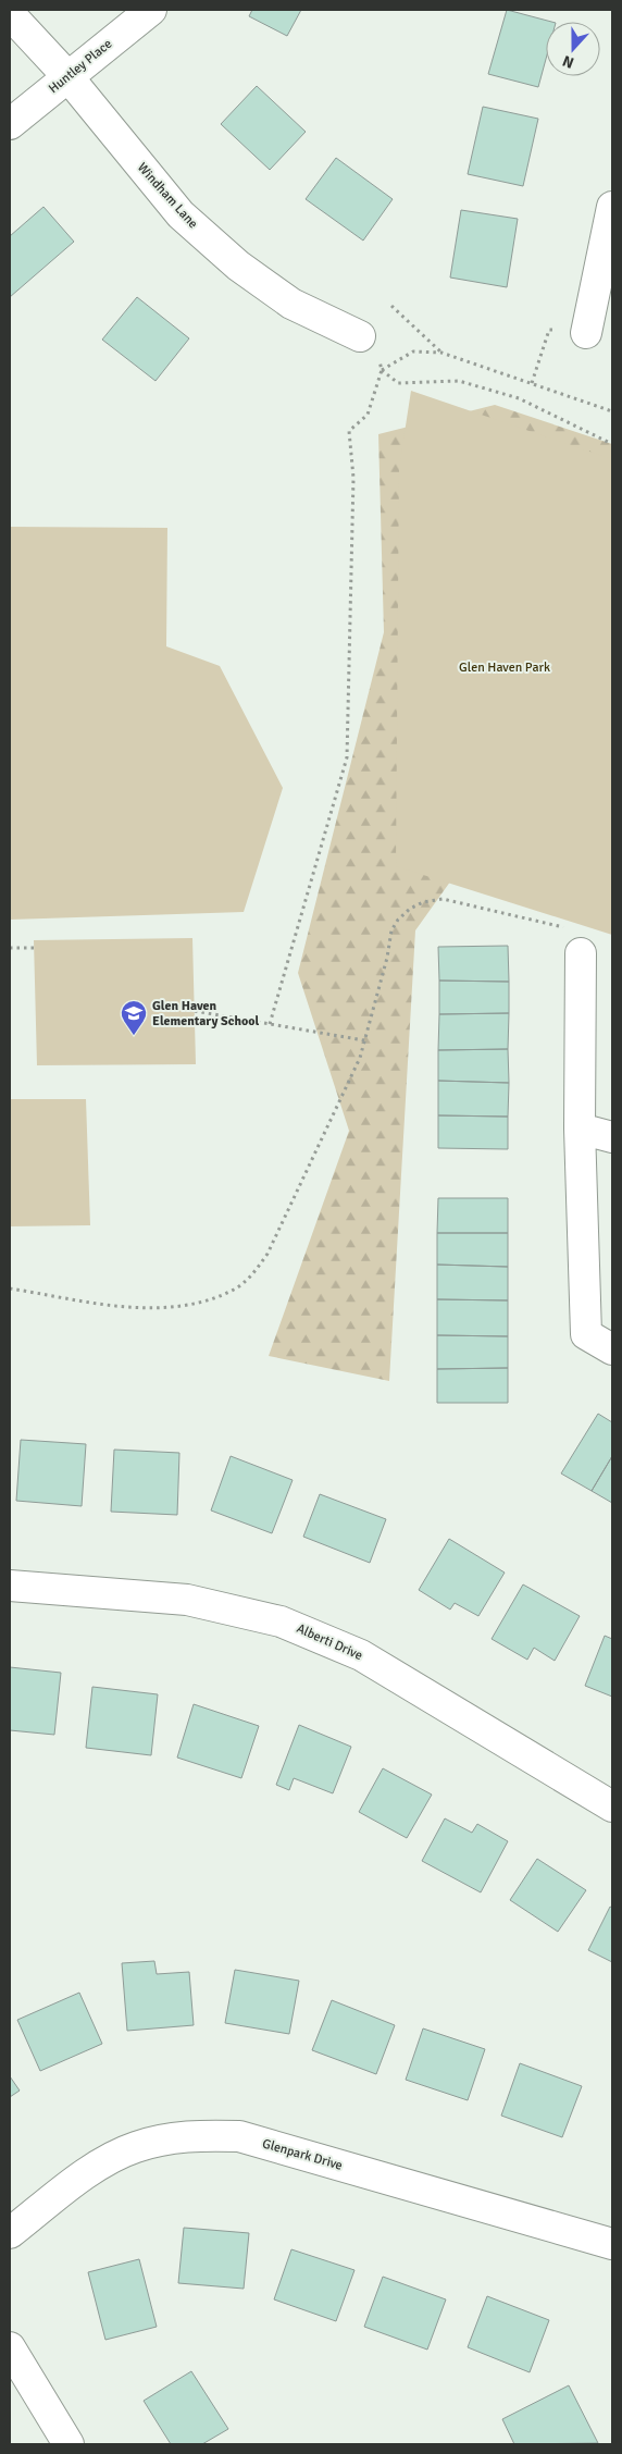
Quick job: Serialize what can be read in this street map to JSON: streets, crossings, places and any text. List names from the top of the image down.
{
  "streets": {
    "street": [
      "Huntley Place",
      "Windham Lane",
      "Alberti Drive",
      "Glenpark Drive"
    ]
  },
  "crossings": [
    ["Huntley Place", "Windham Lane"]
  ],
  "parks": ["Glen Haven Park"],
  "places": {
    "school or university": ["Glen Haven Elementary School"]
  },
  "north": "bottom"
}
